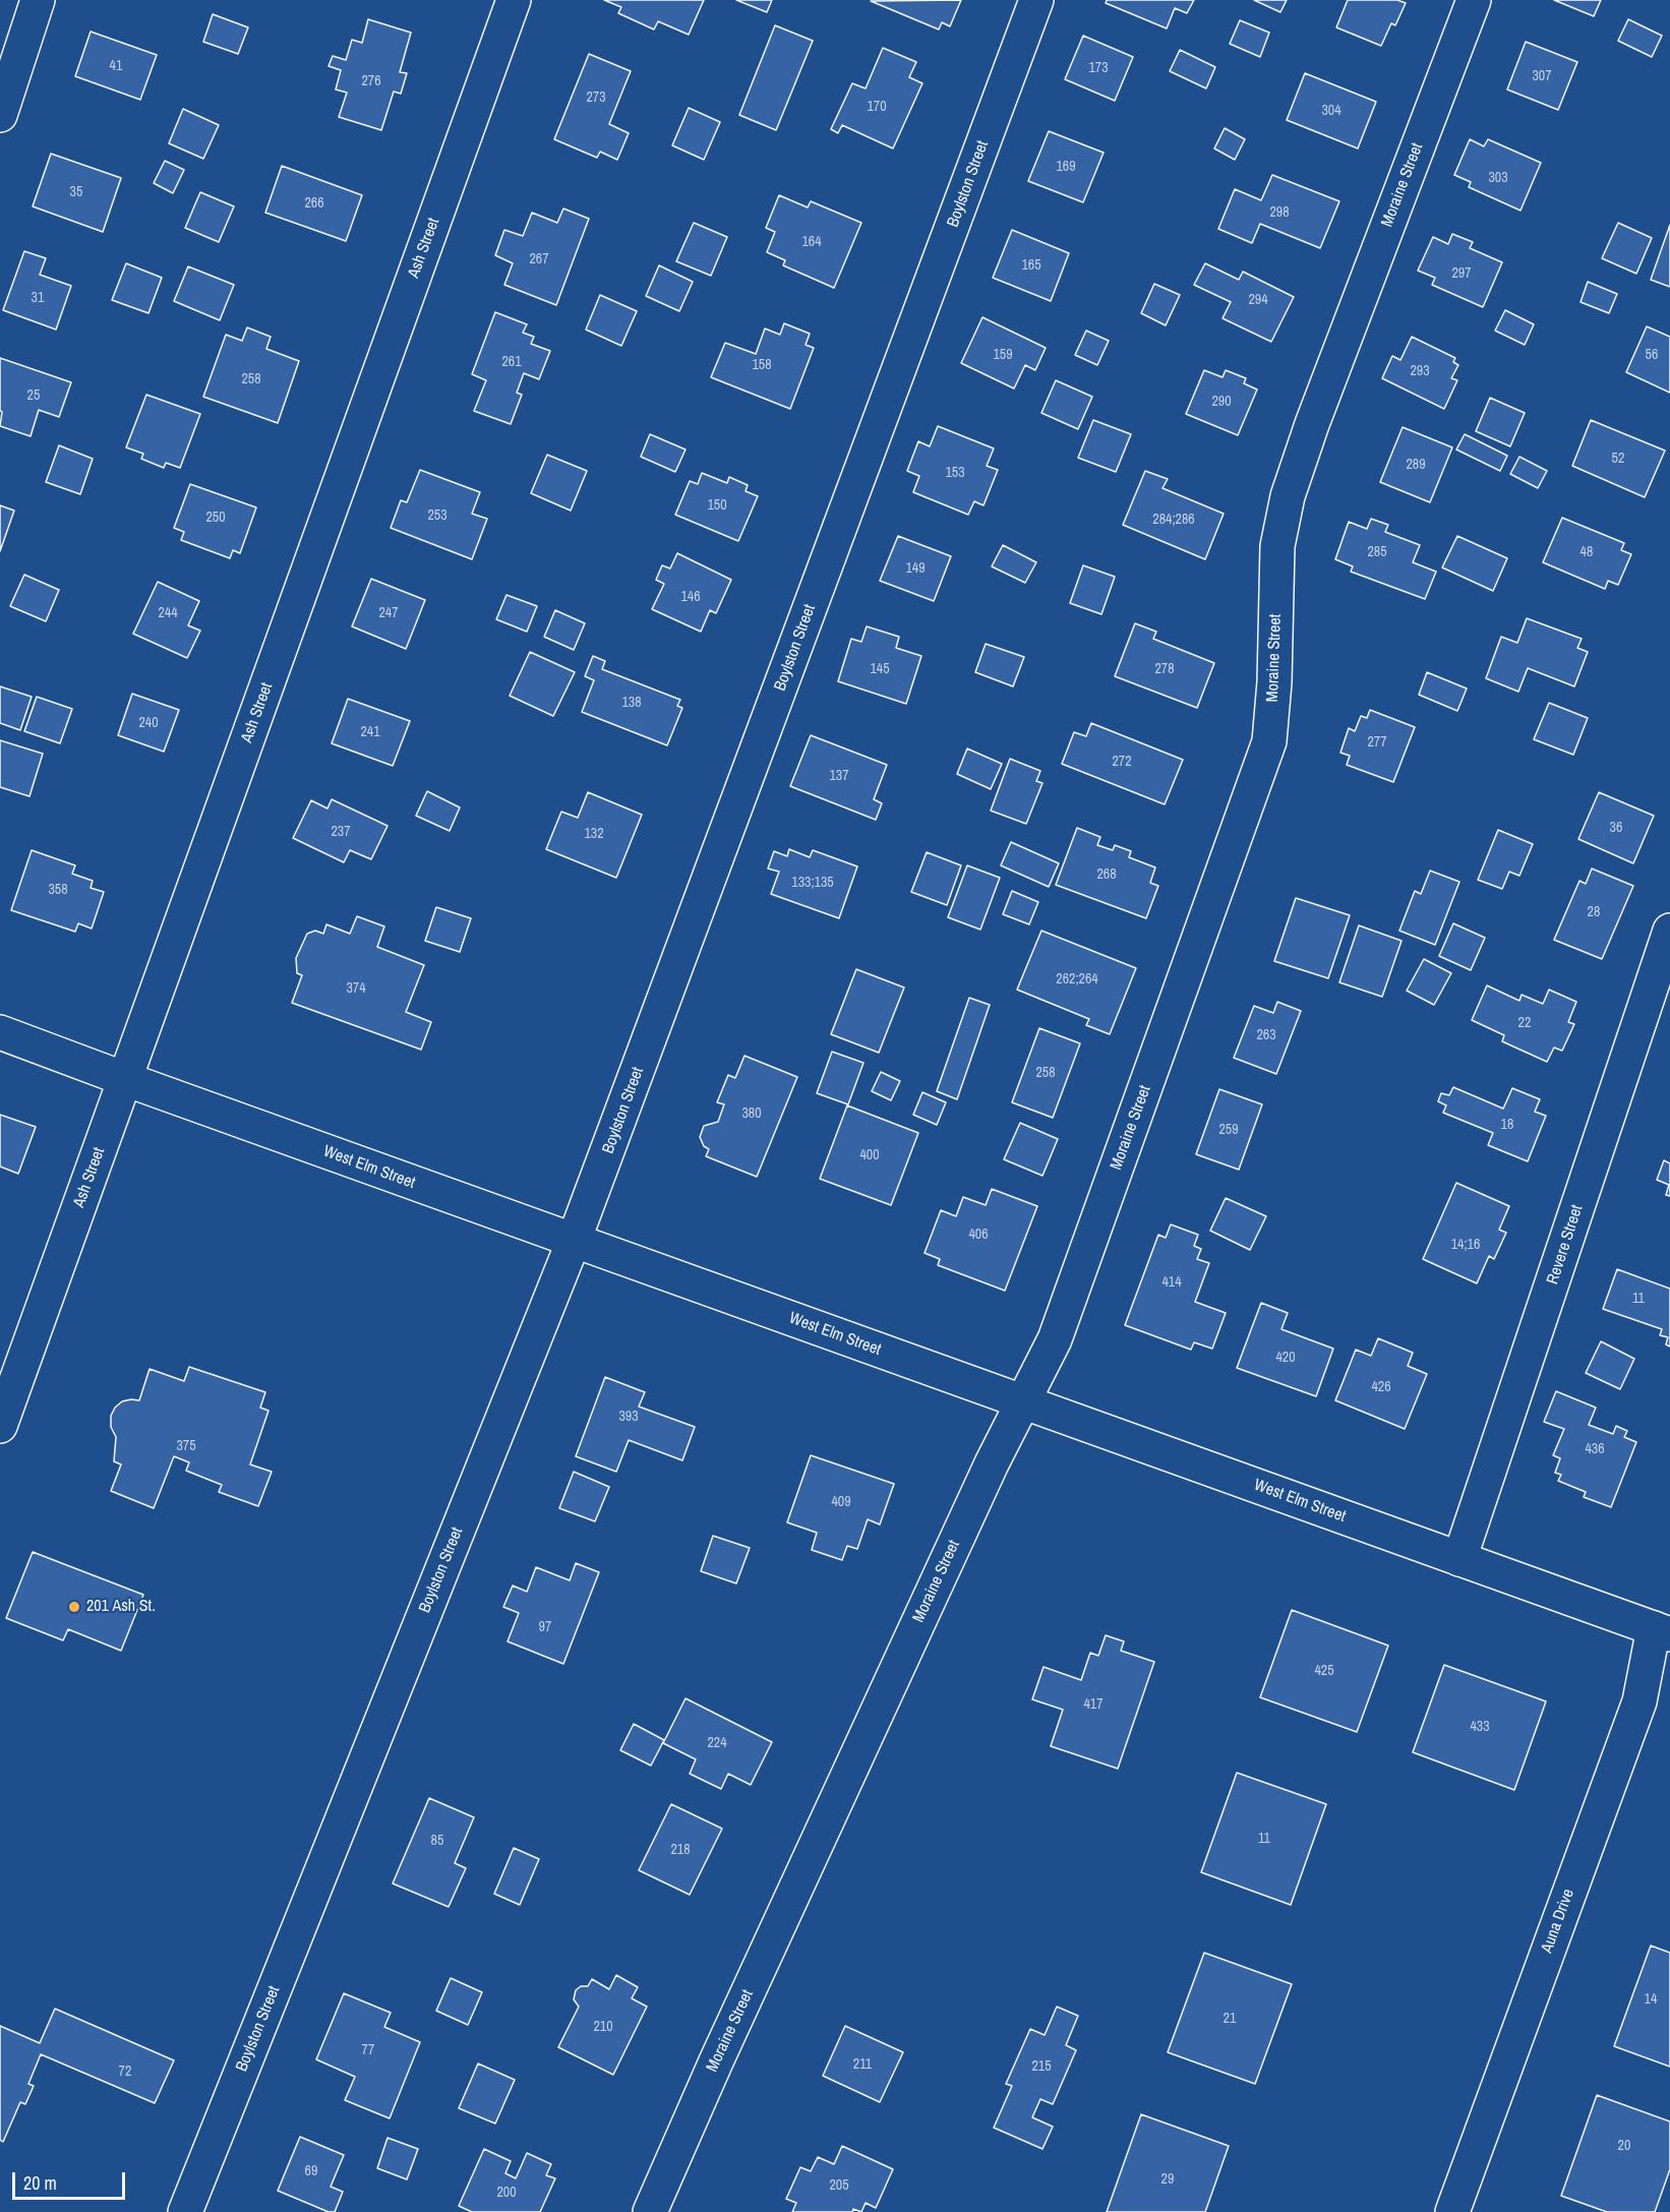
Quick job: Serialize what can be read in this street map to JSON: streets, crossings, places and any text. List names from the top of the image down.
{
  "streets": {
    "street": [
      "Boylston Street",
      "Moraine Street",
      "Ash Street",
      "West Elm Street",
      "Revere Street",
      "Auna Drive"
    ]
  },
  "crossings": [
    ["Boylston Street", "West Elm Street"],
    ["Moraine Street", "West Elm Street"],
    ["Ash Street", "West Elm Street"],
    ["West Elm Street", "Revere Street"],
    ["West Elm Street", "Auna Drive"]
  ],
  "places": ["201 Ash St."],
  "house_numbers": [
    "41",
    "173",
    "307",
    "276",
    "273",
    "170",
    "304",
    "169",
    "303",
    "35",
    "266",
    "298",
    "164",
    "267",
    "165",
    "297",
    "31",
    "294",
    "159",
    "56",
    "261",
    "158",
    "293",
    "258",
    "25",
    "290",
    "52",
    "289",
    "153",
    "150",
    "253",
    "250",
    "284;286",
    "285",
    "48",
    "149",
    "146",
    "244",
    "247",
    "145",
    "278",
    "138",
    "240",
    "241",
    "277",
    "272",
    "137",
    "36",
    "237",
    "132",
    "268",
    "133;135",
    "358",
    "28",
    "262;264",
    "374",
    "22",
    "263",
    "258",
    "380",
    "18",
    "259",
    "400",
    "406",
    "14;16",
    "414",
    "11",
    "420",
    "426",
    "393",
    "375",
    "436",
    "409",
    "97",
    "425",
    "417",
    "433",
    "224",
    "11",
    "85",
    "218",
    "14",
    "21",
    "210",
    "77",
    "211",
    "215",
    "72",
    "20",
    "69",
    "29",
    "205",
    "200"
  ],
  "scale_bar": "20 m"
}
